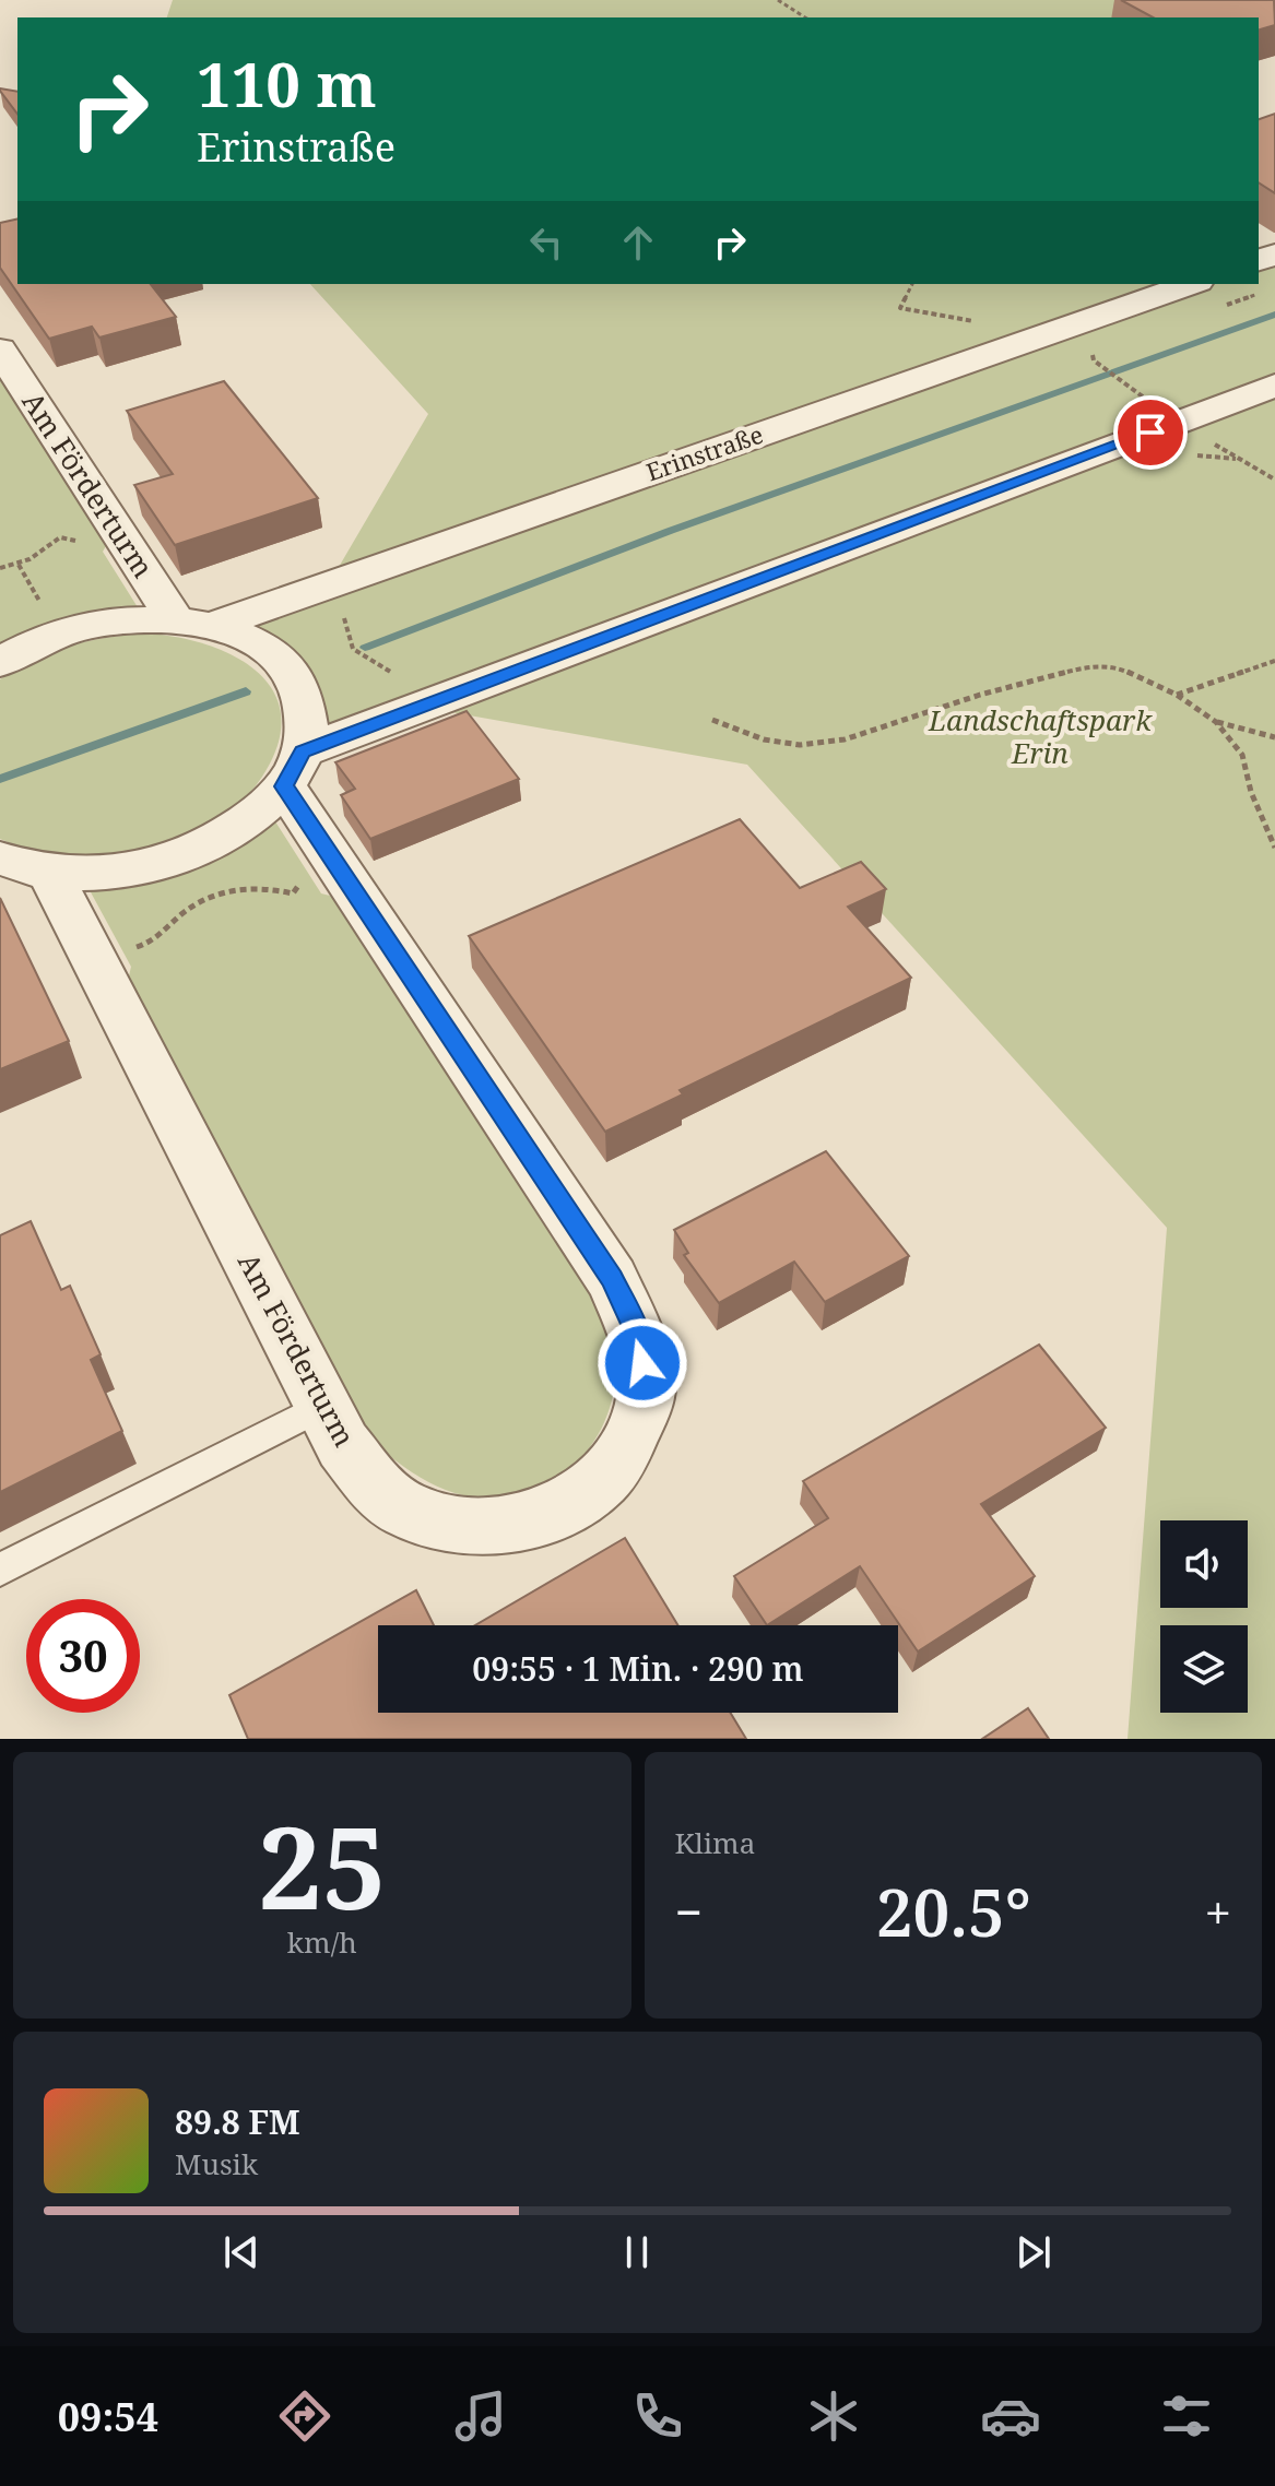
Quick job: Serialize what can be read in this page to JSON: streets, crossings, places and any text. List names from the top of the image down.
{
  "streets": {
    "street": ["Erinstraße", "Am Förderturm"]
  },
  "crossings": [
    ["Erinstraße", "Am Förderturm"]
  ],
  "parks": ["Landschaftspark Erin"],
  "page": {
    "turn": ["110 m", "Erinstraße"],
    "limit": "30",
    "trip": "09:55 · 1 Min. · 290 m",
    "tile": [
      ["25", "km/h"],
      "Klima"
    ],
    "heat": ["−", "20.5°", "+"],
    "song": ["89.8 FM", "Musik"],
    "tabs": "09:54"
  }
}
